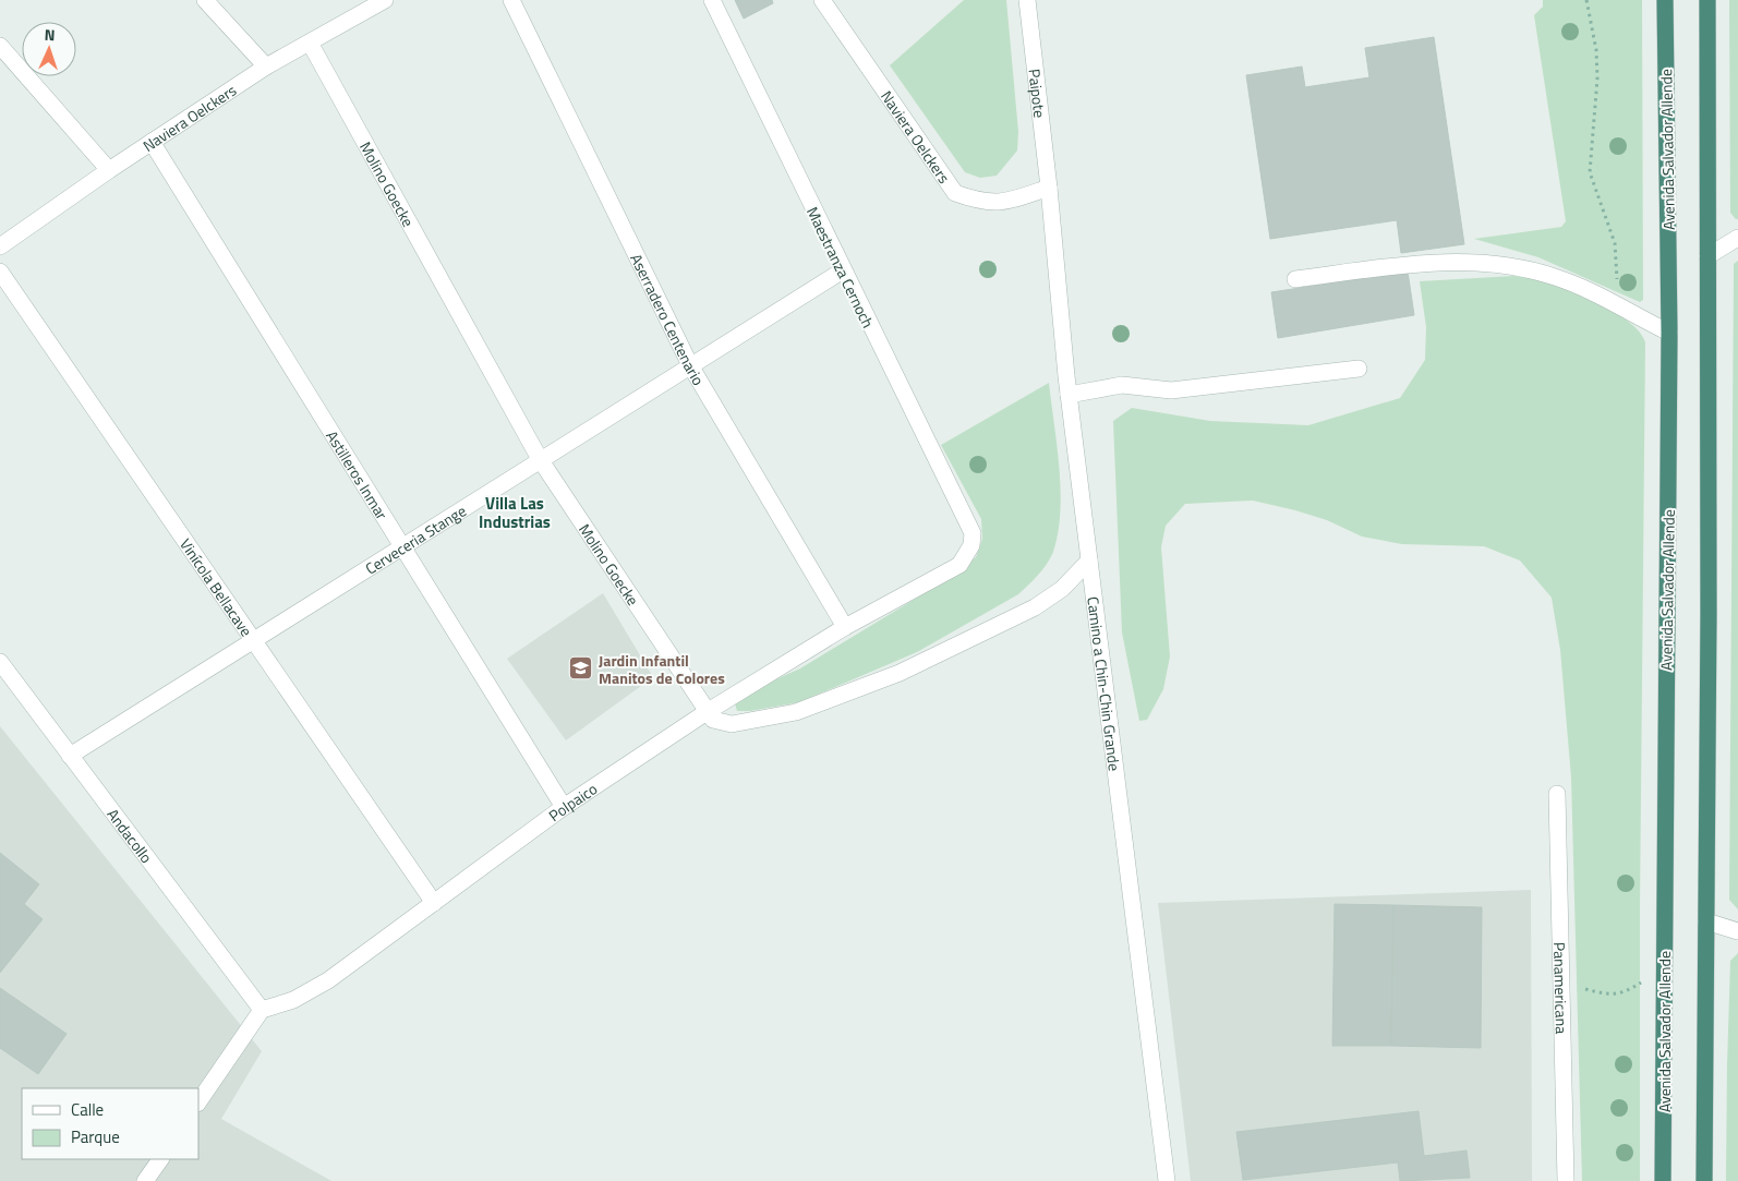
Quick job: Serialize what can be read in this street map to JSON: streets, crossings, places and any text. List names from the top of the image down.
{
  "streets": {
    "highway": ["Avenida Salvador Allende"],
    "street": [
      "Paipote",
      "Naviera Oelckers",
      "Molino Goecke",
      "Maestranza Cernoch",
      "Aserradero Centenario",
      "Astilleros Inmar",
      "Cerveceria Stange",
      "Vinícola Bellacave",
      "Camino a Chin-Chin Grande",
      "Polpaico",
      "Andacollo",
      "Panamericana"
    ]
  },
  "crossings": [
    ["Paipote", "Naviera Oelckers"],
    ["Paipote", "Camino a Chin-Chin Grande"],
    ["Naviera Oelckers", "Molino Goecke"],
    ["Naviera Oelckers", "Astilleros Inmar"],
    ["Naviera Oelckers", "Camino a Chin-Chin Grande"],
    ["Molino Goecke", "Cerveceria Stange"],
    ["Molino Goecke", "Polpaico"],
    ["Maestranza Cernoch", "Cerveceria Stange"],
    ["Maestranza Cernoch", "Polpaico"],
    ["Aserradero Centenario", "Cerveceria Stange"],
    ["Aserradero Centenario", "Polpaico"],
    ["Astilleros Inmar", "Cerveceria Stange"],
    ["Astilleros Inmar", "Polpaico"],
    ["Cerveceria Stange", "Vinícola Bellacave"],
    ["Cerveceria Stange", "Andacollo"],
    ["Vinícola Bellacave", "Polpaico"],
    ["Polpaico", "Andacollo"]
  ],
  "districts": ["Villa Las Industrias"],
  "places": {
    "school or university": ["Jardin Infantil Manitos de Colores"]
  },
  "legend": ["Calle", "Parque"],
  "north": "top"
}
